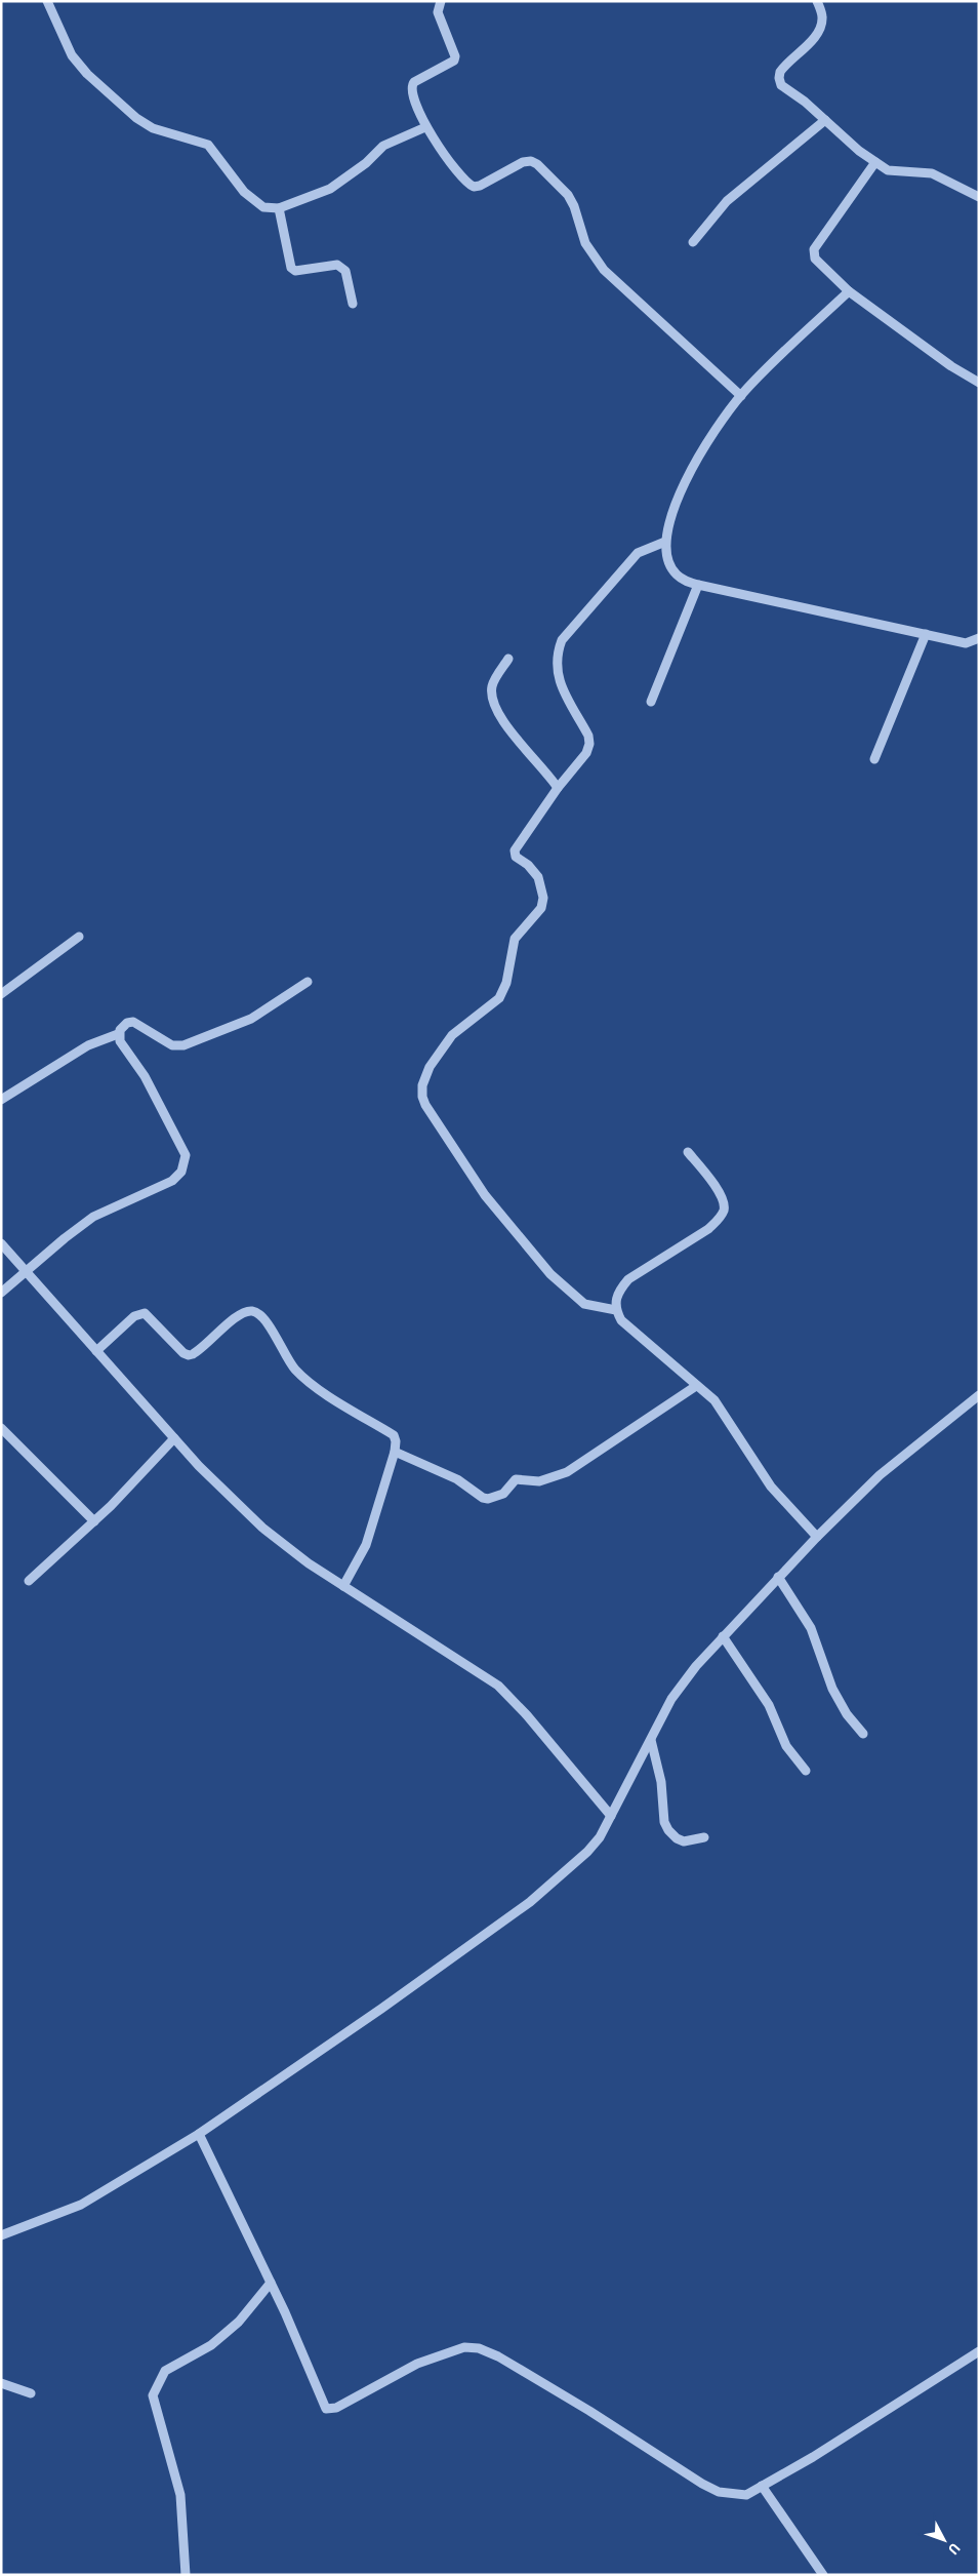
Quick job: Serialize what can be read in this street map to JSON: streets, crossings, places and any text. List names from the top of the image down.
{
  "north": "bottom right"
}
